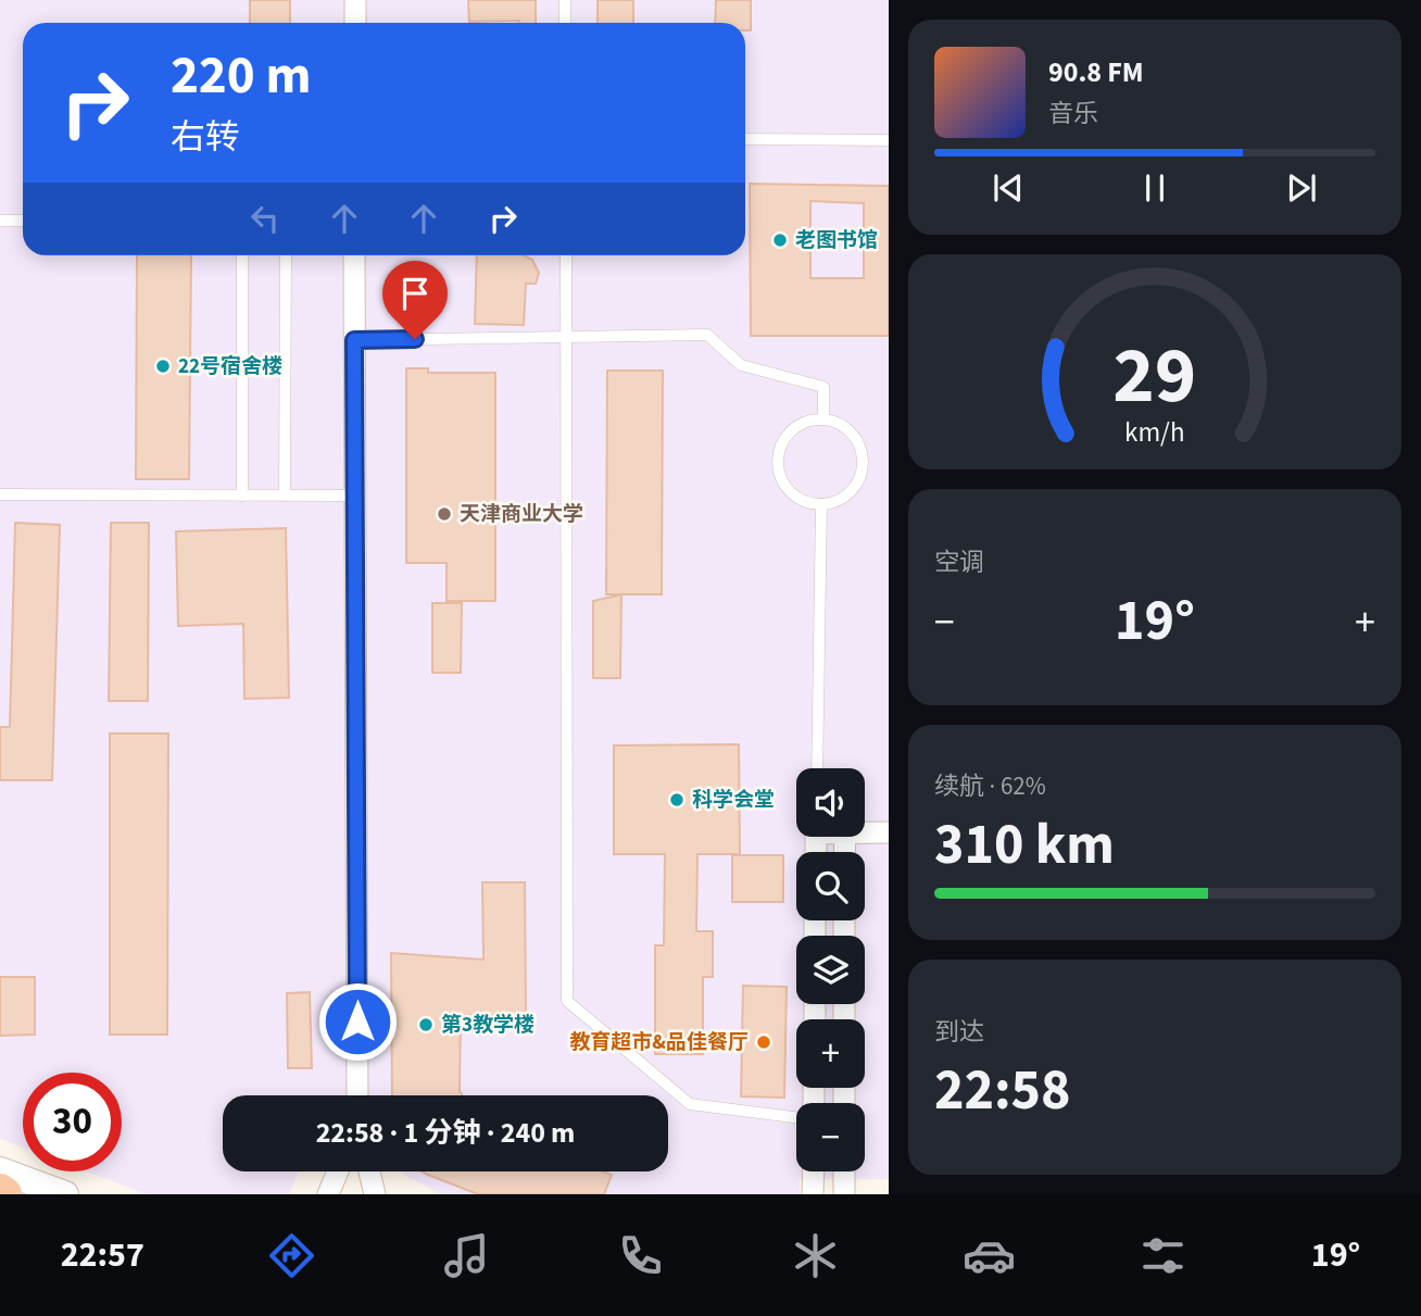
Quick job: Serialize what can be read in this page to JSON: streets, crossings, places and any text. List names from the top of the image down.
{
  "places": [
    "老图书馆",
    "22号宿舍楼",
    "天津商业大学",
    "科学会堂",
    "第3教学楼",
    "教育超市&品佳餐厅"
  ],
  "page": {
    "turn": ["220 m", "右转"],
    "song": ["90.8 FM", "音乐"],
    "tile": [
      "空调",
      ["续航 · 62%", "310 km"],
      ["到达", "22:58"]
    ],
    "heat": ["−", "19°", "+"],
    "map_buttons": ["+", "−"],
    "limit": "30",
    "trip": "22:58 · 1 分钟 · 240 m",
    "tabs": ["22:57", "19°"],
    "gauge": ["29", "km/h"]
  }
}
